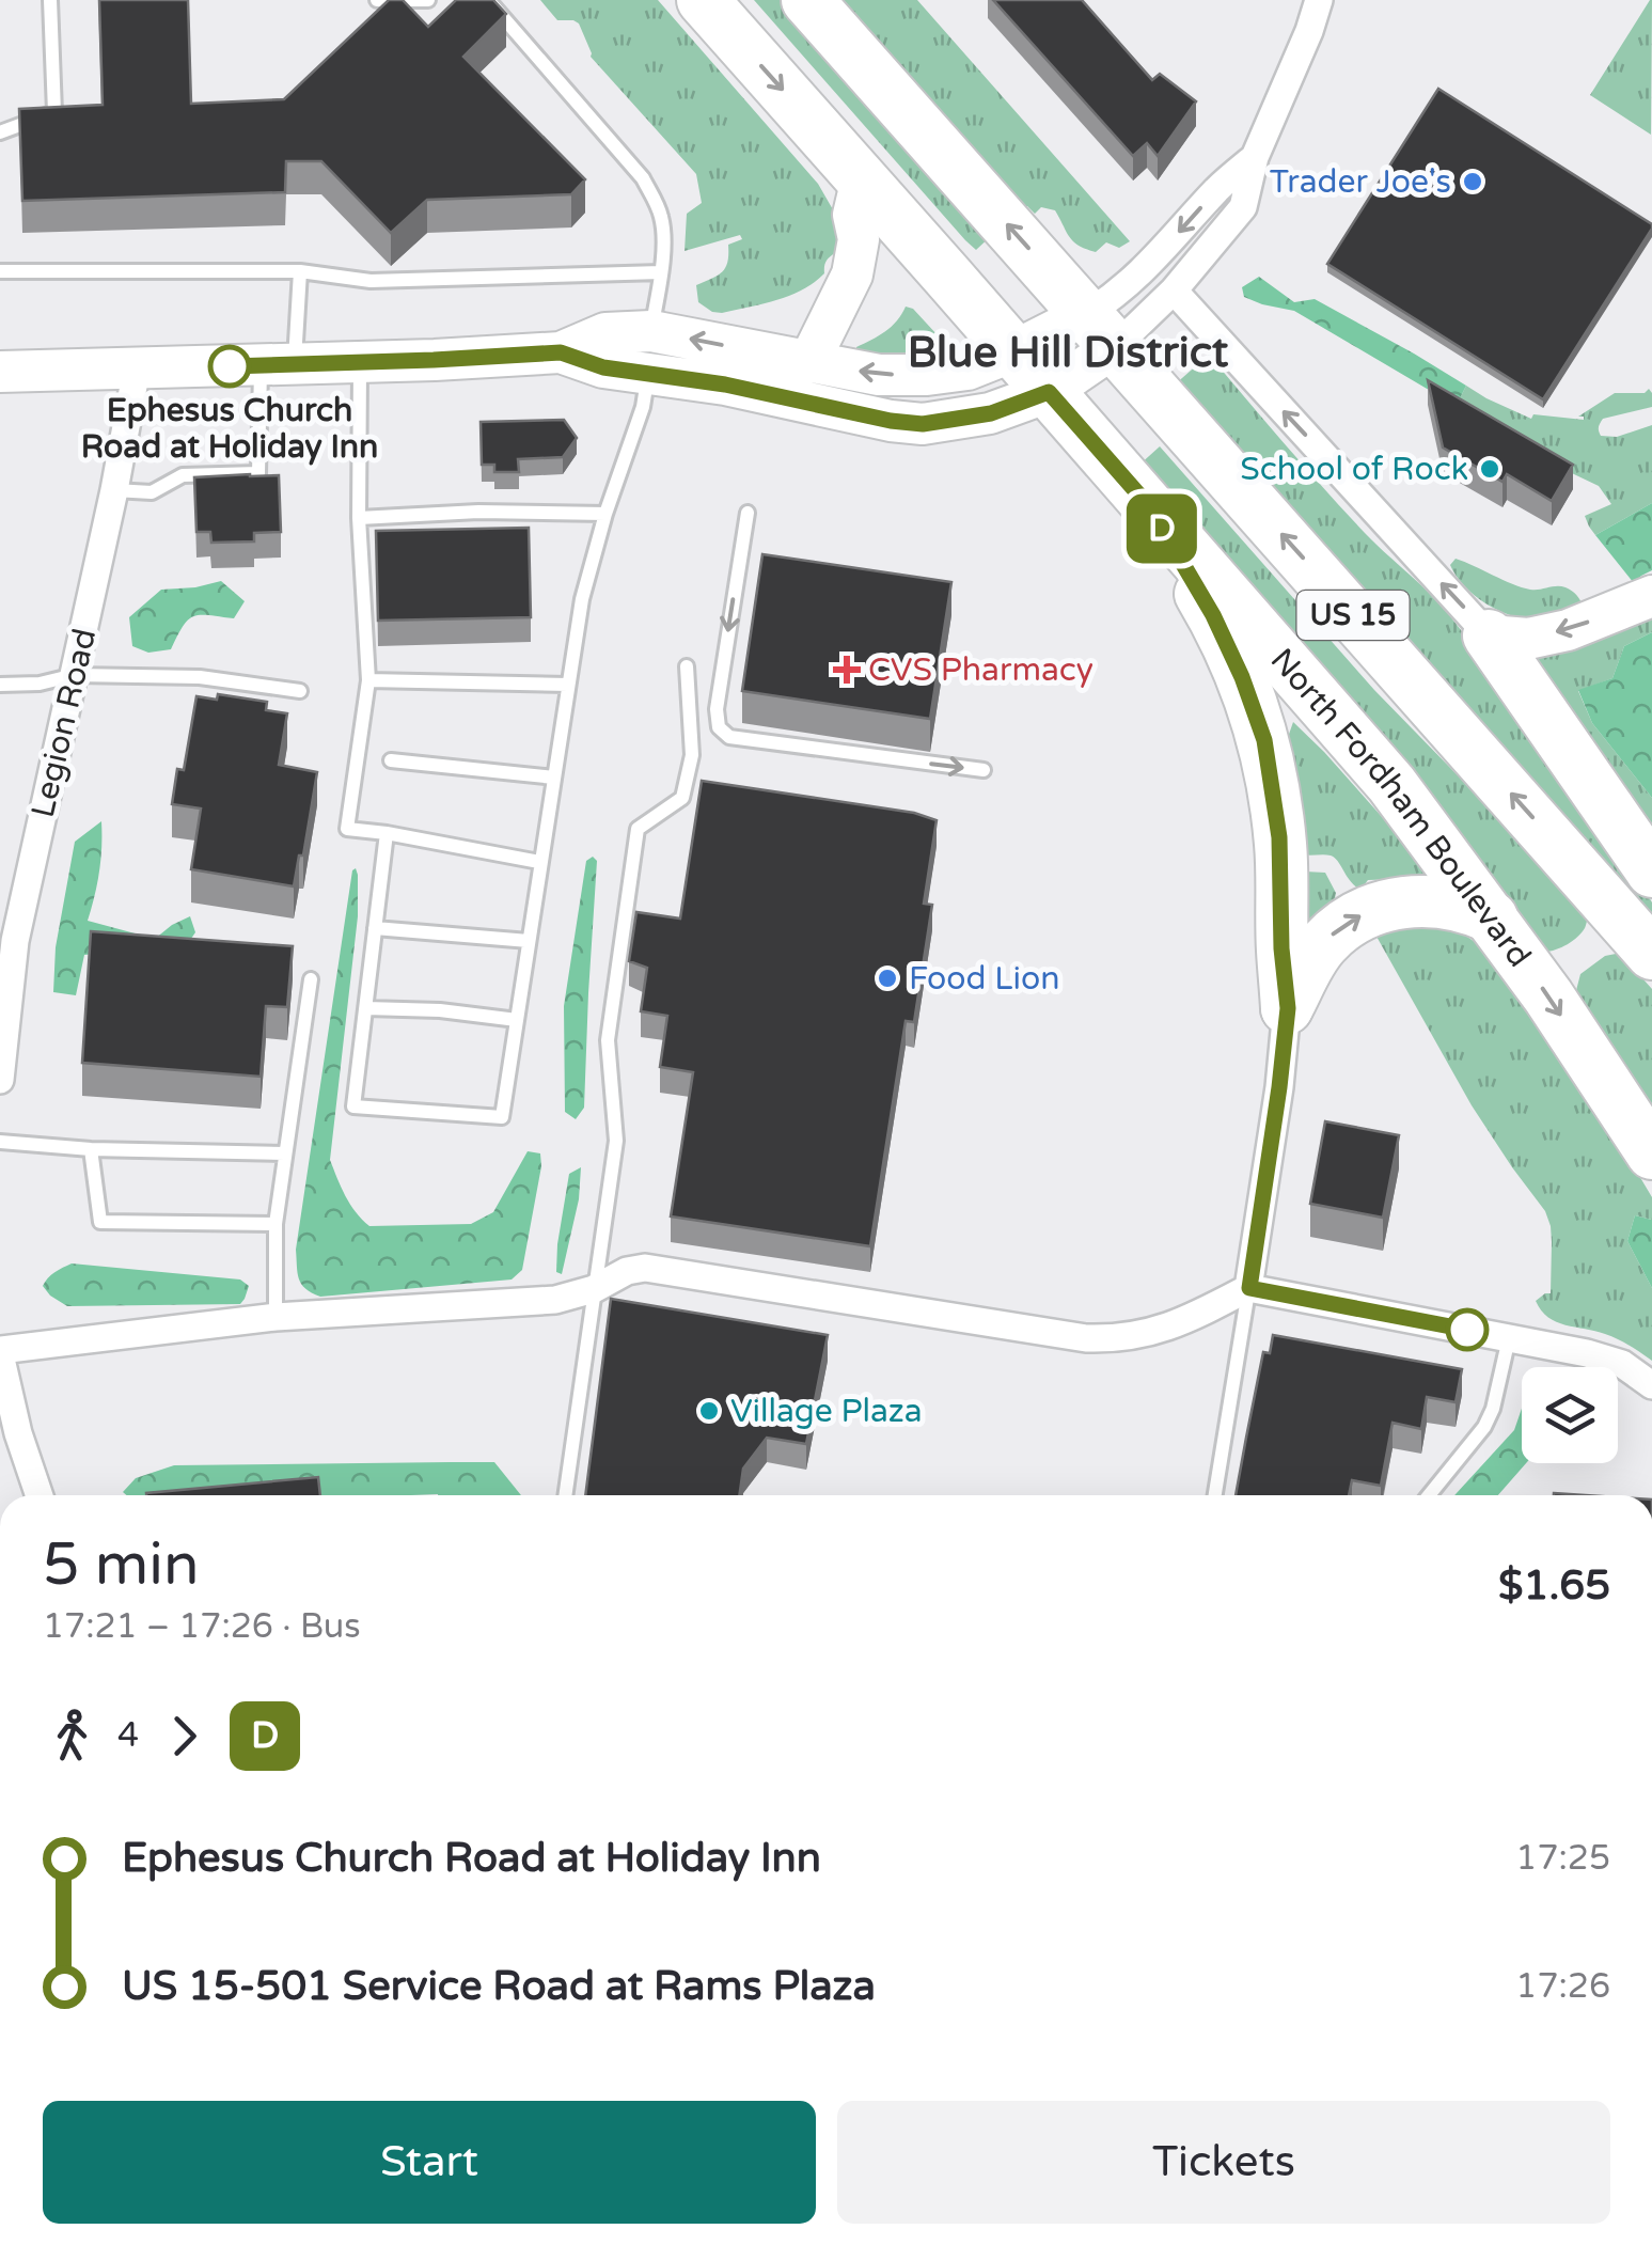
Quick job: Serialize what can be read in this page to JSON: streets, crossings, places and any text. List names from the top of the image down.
{
  "streets": {
    "highway": ["US 15", "North Fordham Boulevard"],
    "street": ["Legion Road"]
  },
  "districts": ["Blue Hill District"],
  "places": {
    "other": [
      "Trader Joe's",
      "Ephesus Church Road at Holiday Inn",
      "School of Rock",
      "Food Lion",
      "Village Plaza"
    ],
    "health": ["CVS Pharmacy"]
  },
  "lines": ["bus line D"],
  "page": {
    "on_map": "D",
    "heading": ["5 min", "17:21 – 17:26 · Bus", "$1.65"],
    "legs": ["4", "D"],
    "list": [
      {
        "name": "Ephesus Church Road at Holiday Inn",
        "value": "17:25"
      },
      {
        "name": "US 15-501 Service Road at Rams Plaza",
        "value": "17:26"
      }
    ],
    "buttons": ["Start", "Tickets"]
  }
}
